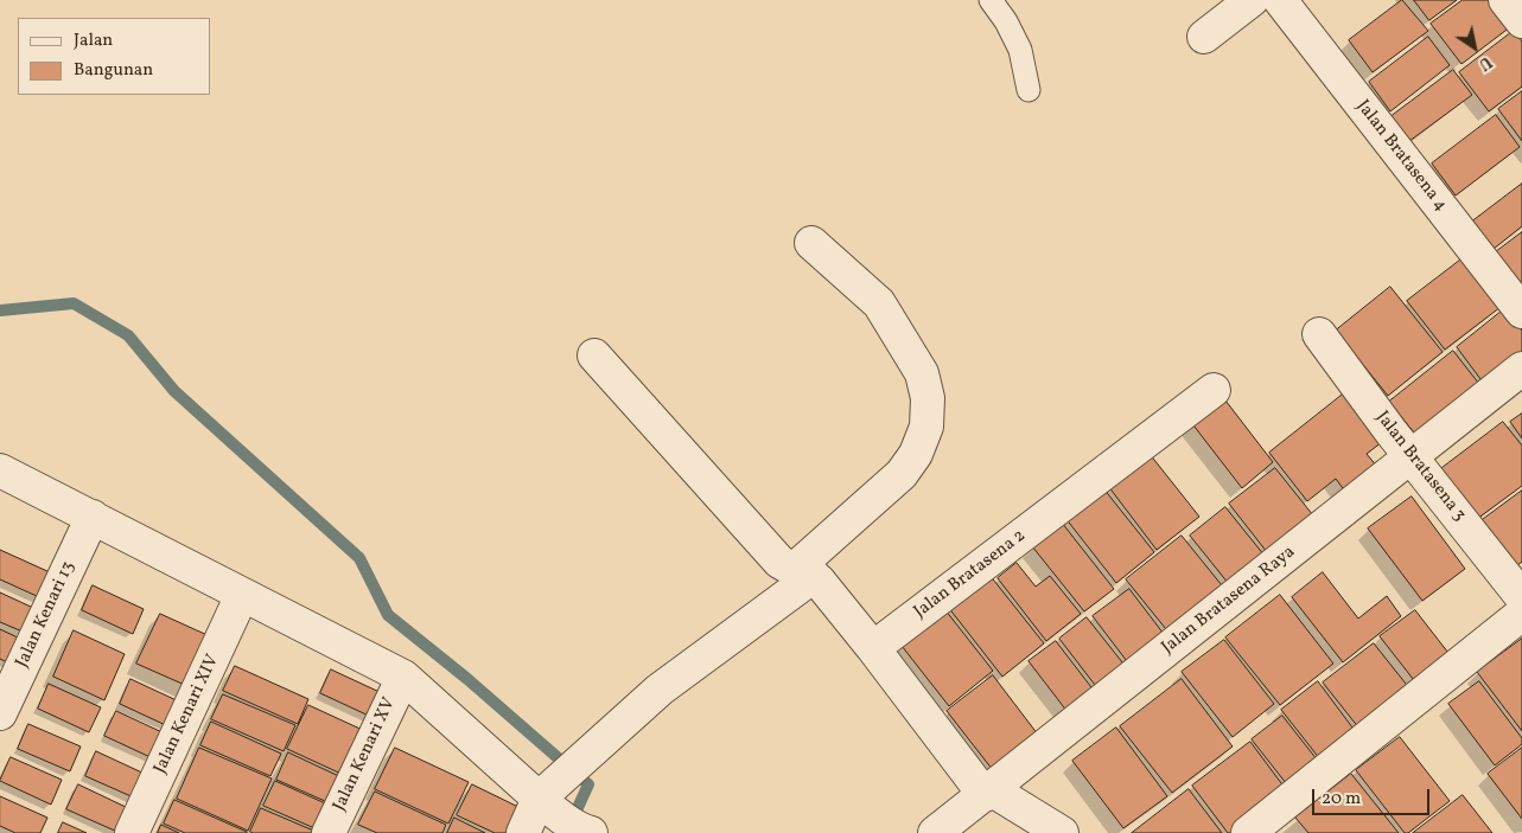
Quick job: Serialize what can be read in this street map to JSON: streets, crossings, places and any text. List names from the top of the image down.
{
  "streets": {
    "street": [
      "Jalan Bratasena 4",
      "Jalan Bratasena 3",
      "Jalan Bratasena 2",
      "Jalan Bratasena Raya",
      "Jalan Kenari 13",
      "Jalan Kenari XIV",
      "Jalan Kenari XV"
    ]
  },
  "crossings": [
    ["Jalan Bratasena 3", "Jalan Bratasena Raya"]
  ],
  "legend": ["Jalan", "Bangunan"],
  "scale_bar": "20 m",
  "north": "bottom right"
}
